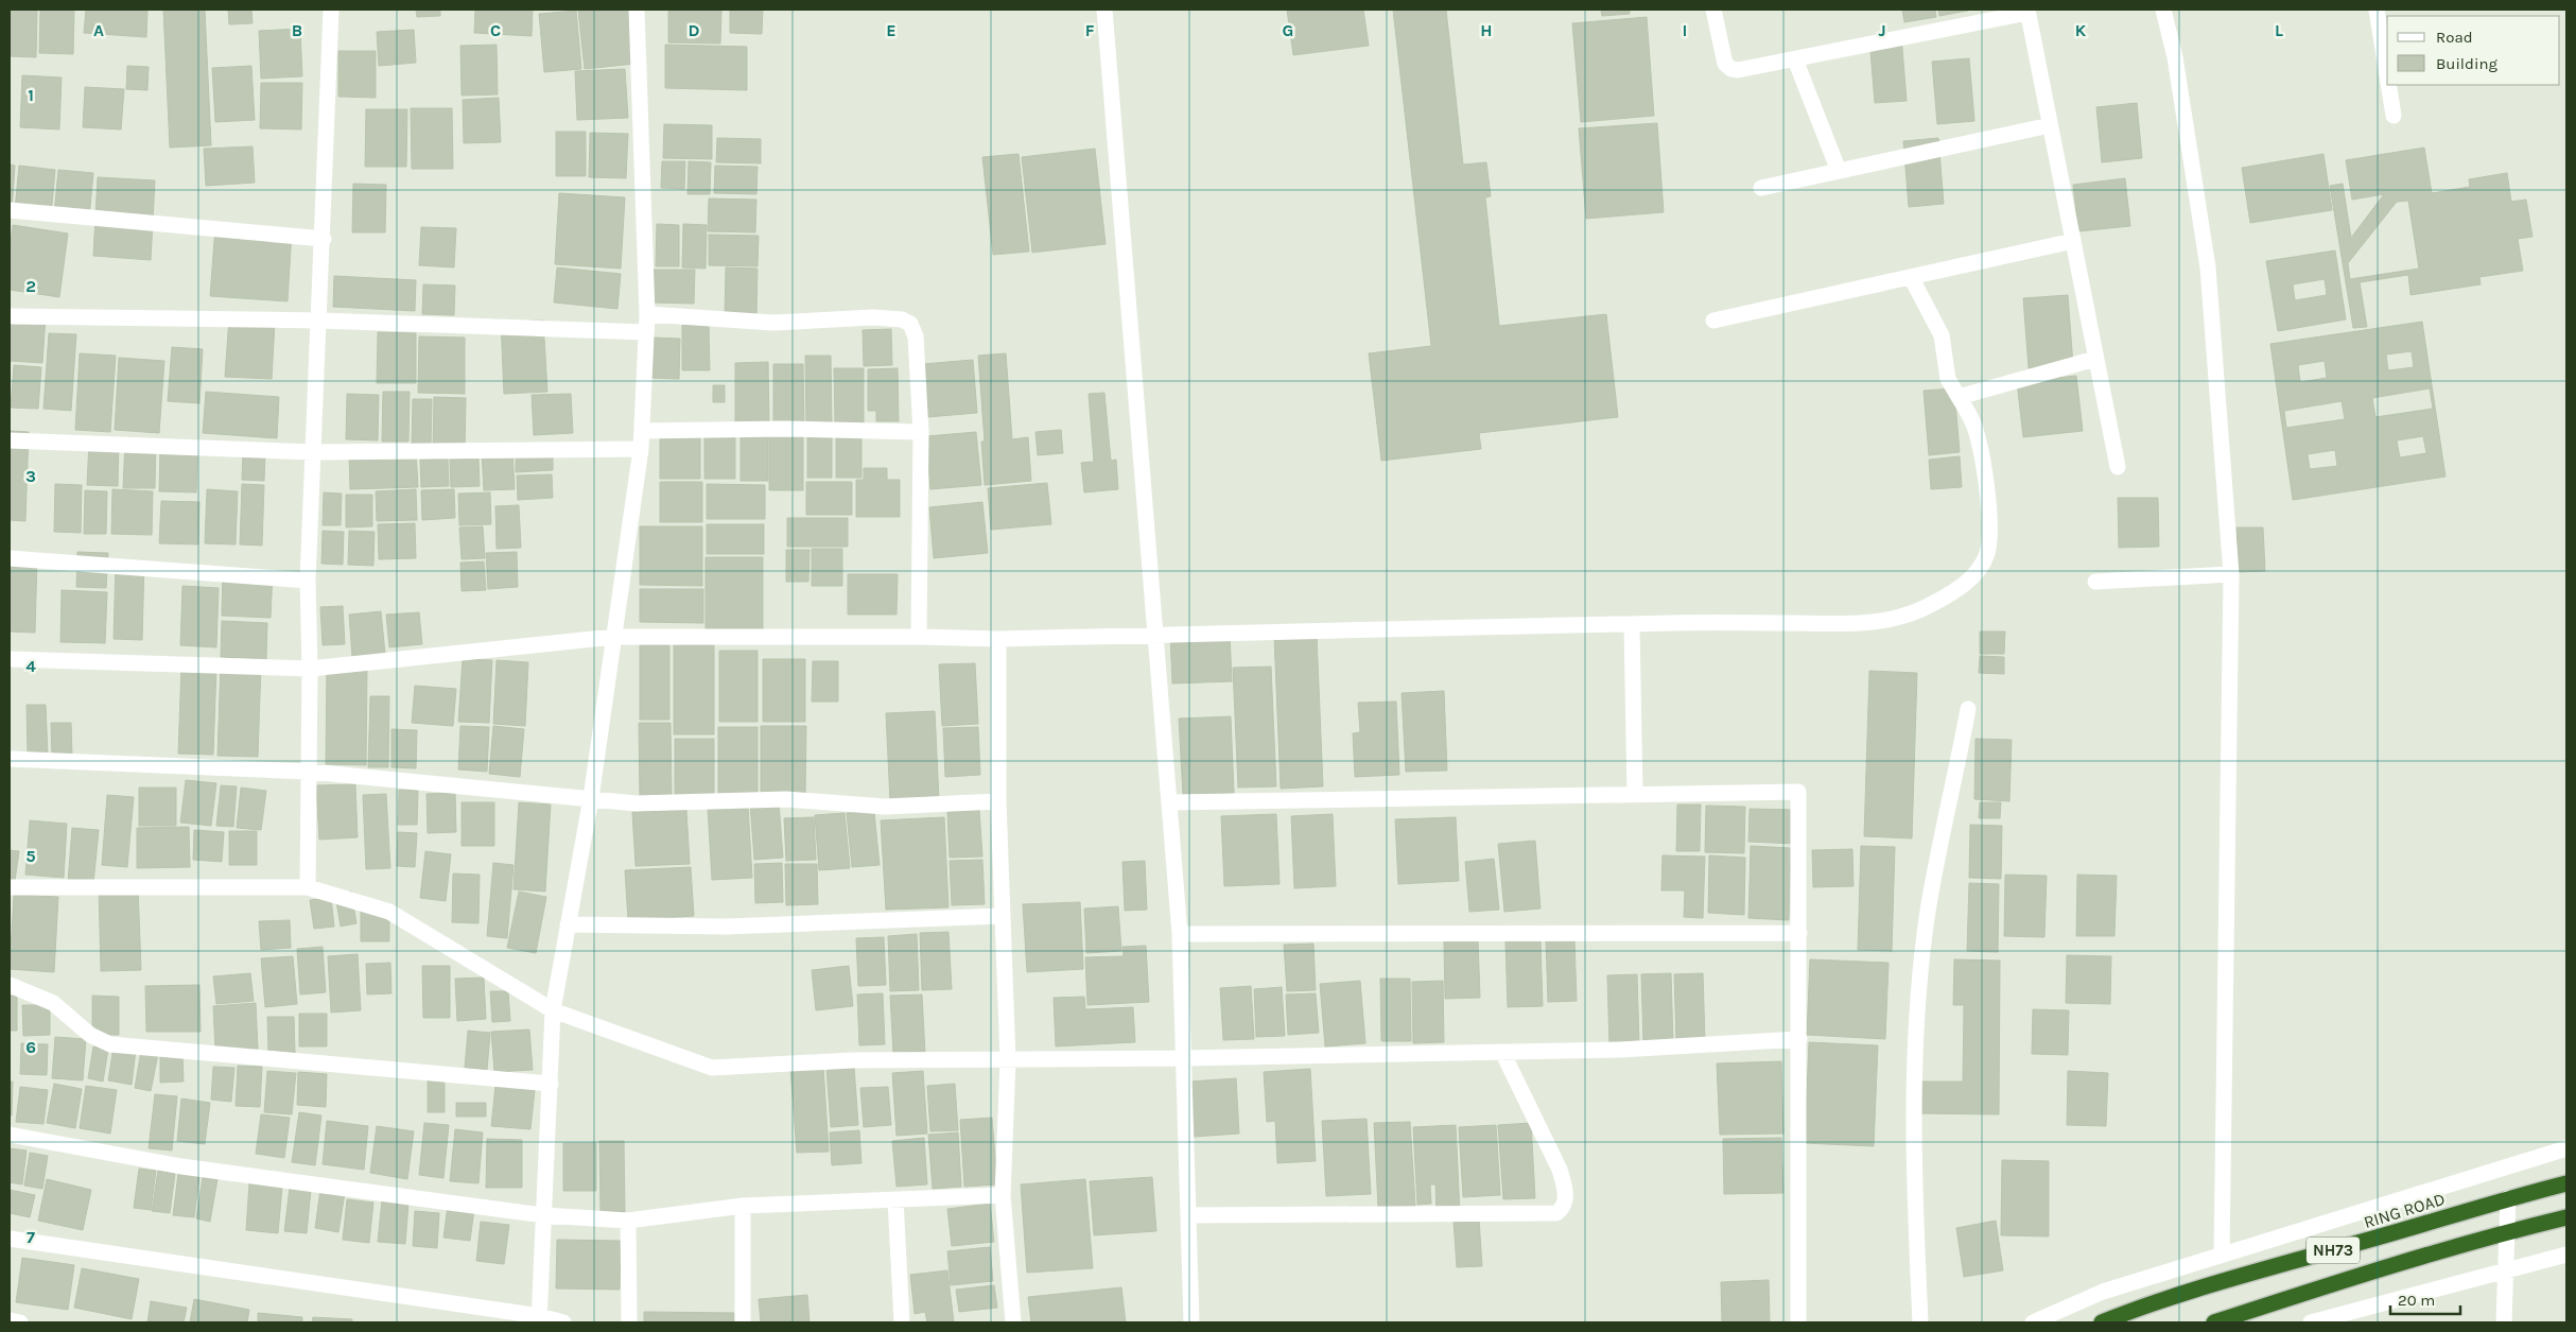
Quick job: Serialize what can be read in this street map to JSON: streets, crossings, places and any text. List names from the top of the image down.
{
  "streets": {
    "highway": ["RING ROAD", "NH73"]
  },
  "legend": ["Road", "Building"],
  "scale_bar": "20 m",
  "grid": {
    "columns": [
      "A",
      "B",
      "C",
      "D",
      "E",
      "F",
      "G",
      "H",
      "I",
      "J",
      "K",
      "L"
    ],
    "rows": [
      "1",
      "2",
      "3",
      "4",
      "5",
      "6",
      "7"
    ]
  }
}
